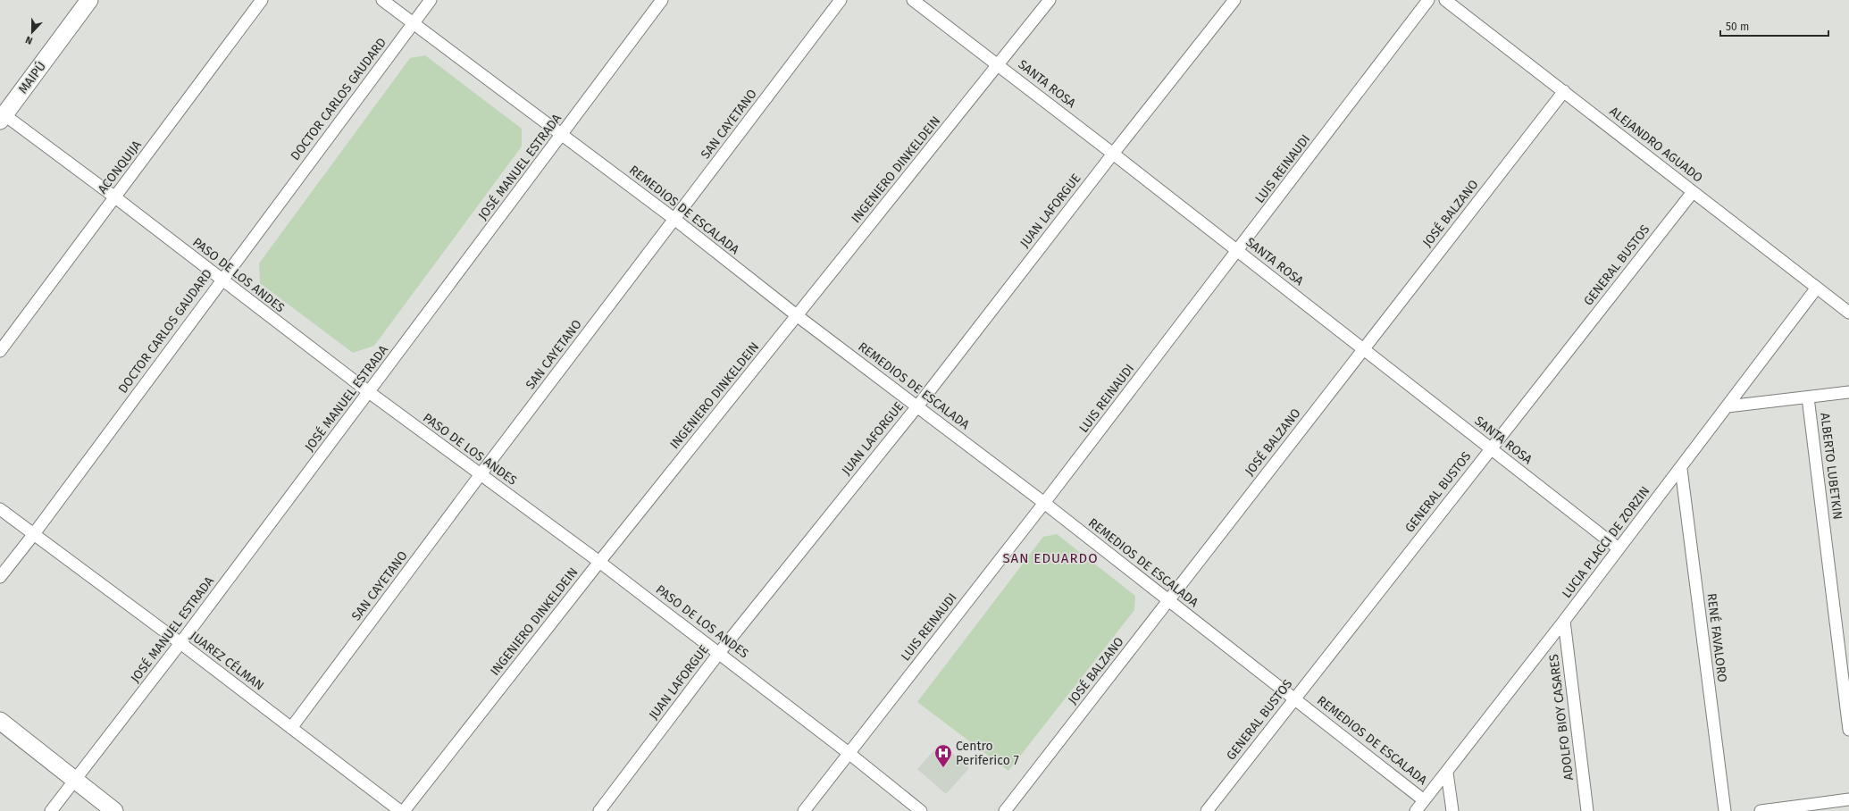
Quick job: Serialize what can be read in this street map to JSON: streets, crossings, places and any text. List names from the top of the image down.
{
  "streets": {
    "main road": ["MAIPÚ"],
    "street": [
      "SANTA ROSA",
      "DOCTOR CARLOS GAUDARD",
      "SAN CAYETANO",
      "ALEJANDRO AGUADO",
      "ACONQUIJA",
      "JOSÉ MANUEL ESTRADA",
      "LUIS REINAUDI",
      "INGENIERO DINKELDEIN",
      "REMEDIOS DE ESCALADA",
      "JUAN LAFORGUE",
      "JOSÉ BALZANO",
      "GENERAL BUSTOS",
      "PASO DE LOS ANDES",
      "ALBERTO LUBETKIN",
      "LUCIA PLACCI DE ZORZIN",
      "RENÉ FAVALORO",
      "JUAREZ CÉLMAN",
      "ADOLFO BIOY CASARES"
    ]
  },
  "crossings": [
    ["MAIPÚ", "PASO DE LOS ANDES"],
    ["SANTA ROSA", "LUIS REINAUDI"],
    ["SANTA ROSA", "INGENIERO DINKELDEIN"],
    ["SANTA ROSA", "JUAN LAFORGUE"],
    ["SANTA ROSA", "JOSÉ BALZANO"],
    ["SANTA ROSA", "GENERAL BUSTOS"],
    ["SANTA ROSA", "LUCIA PLACCI DE ZORZIN"],
    ["DOCTOR CARLOS GAUDARD", "REMEDIOS DE ESCALADA"],
    ["DOCTOR CARLOS GAUDARD", "PASO DE LOS ANDES"],
    ["DOCTOR CARLOS GAUDARD", "JUAREZ CÉLMAN"],
    ["SAN CAYETANO", "REMEDIOS DE ESCALADA"],
    ["SAN CAYETANO", "PASO DE LOS ANDES"],
    ["SAN CAYETANO", "JUAREZ CÉLMAN"],
    ["ALEJANDRO AGUADO", "JOSÉ BALZANO"],
    ["ALEJANDRO AGUADO", "GENERAL BUSTOS"],
    ["ALEJANDRO AGUADO", "LUCIA PLACCI DE ZORZIN"],
    ["ACONQUIJA", "PASO DE LOS ANDES"],
    ["JOSÉ MANUEL ESTRADA", "REMEDIOS DE ESCALADA"],
    ["JOSÉ MANUEL ESTRADA", "PASO DE LOS ANDES"],
    ["JOSÉ MANUEL ESTRADA", "JUAREZ CÉLMAN"],
    ["LUIS REINAUDI", "REMEDIOS DE ESCALADA"],
    ["LUIS REINAUDI", "PASO DE LOS ANDES"],
    ["INGENIERO DINKELDEIN", "REMEDIOS DE ESCALADA"],
    ["INGENIERO DINKELDEIN", "PASO DE LOS ANDES"],
    ["REMEDIOS DE ESCALADA", "JUAN LAFORGUE"],
    ["REMEDIOS DE ESCALADA", "JOSÉ BALZANO"],
    ["REMEDIOS DE ESCALADA", "GENERAL BUSTOS"],
    ["REMEDIOS DE ESCALADA", "LUCIA PLACCI DE ZORZIN"],
    ["JUAN LAFORGUE", "PASO DE LOS ANDES"],
    ["LUCIA PLACCI DE ZORZIN", "RENÉ FAVALORO"],
    ["LUCIA PLACCI DE ZORZIN", "ADOLFO BIOY CASARES"]
  ],
  "districts": ["SAN EDUARDO"],
  "places": {
    "hospital": ["Centro Periferico 7"]
  },
  "scale_bar": "50 m",
  "north": "bottom"
}
